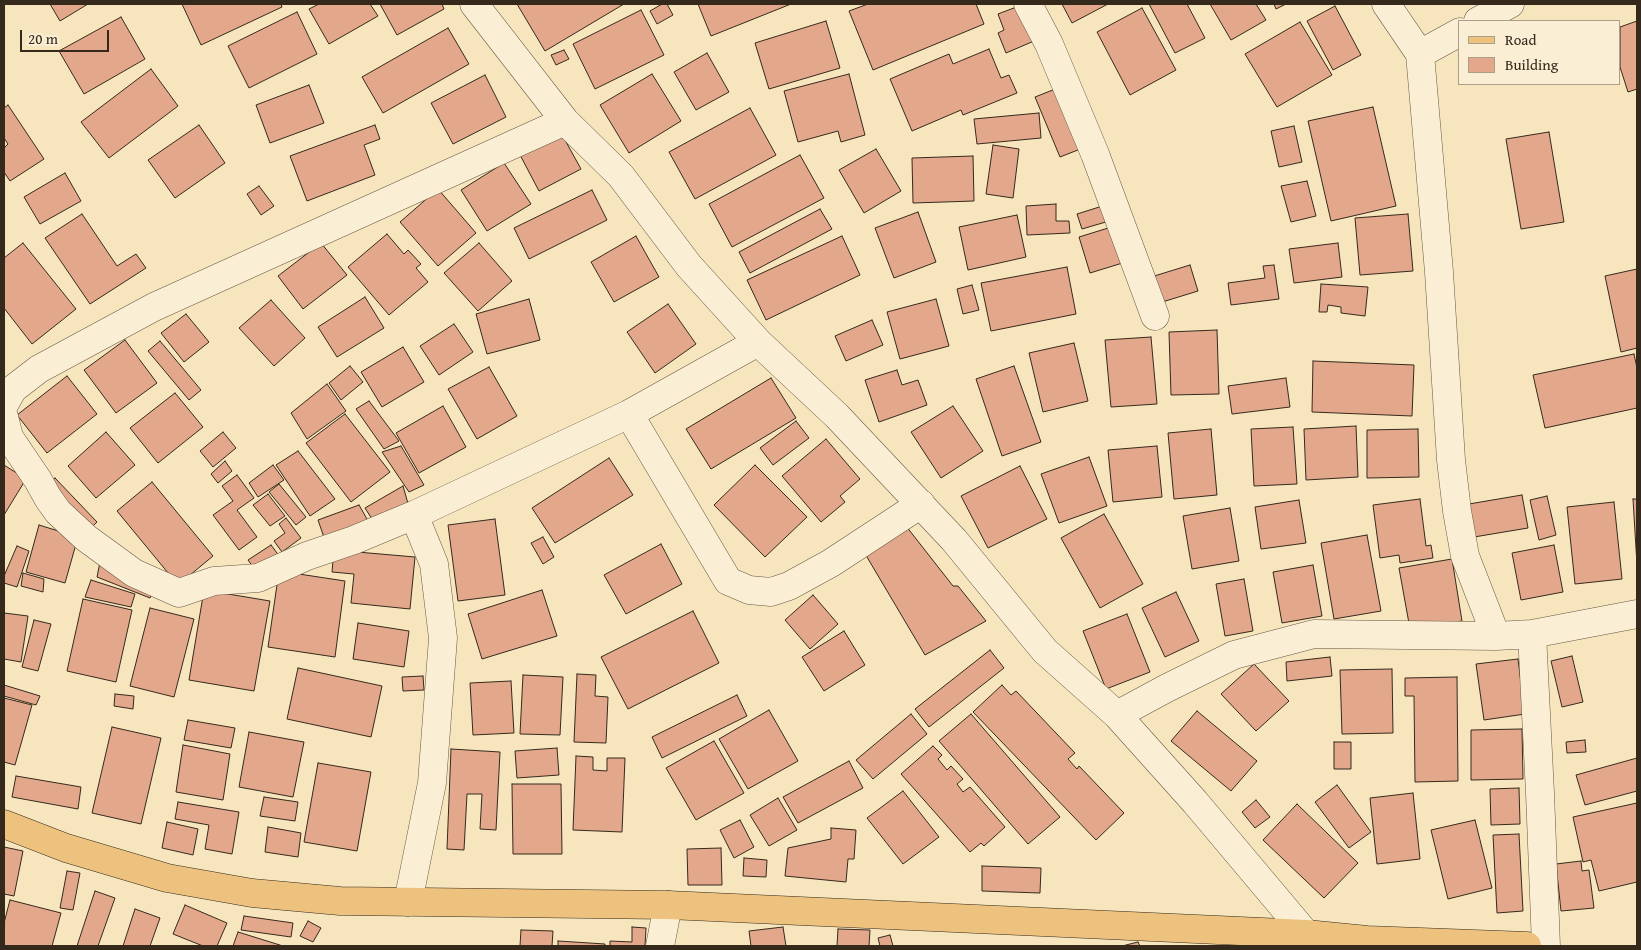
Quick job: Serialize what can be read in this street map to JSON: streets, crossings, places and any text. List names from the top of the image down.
{
  "legend": ["Road", "Building"],
  "scale_bar": "20 m"
}
